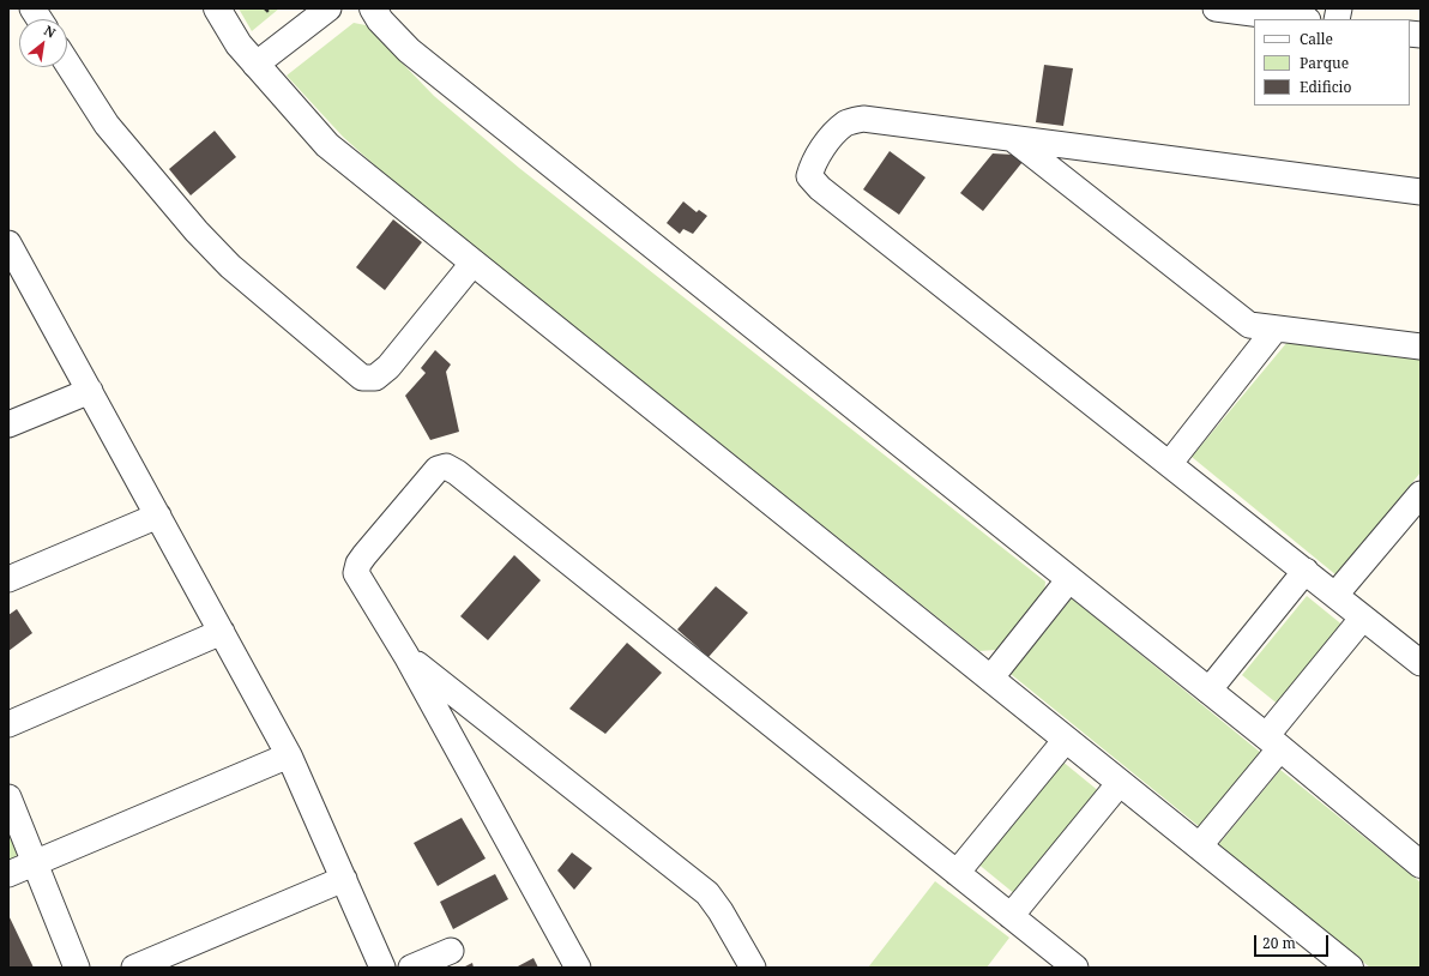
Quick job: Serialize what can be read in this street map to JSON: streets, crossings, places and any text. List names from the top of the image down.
{
  "legend": ["Calle", "Parque", "Edificio"],
  "scale_bar": "20 m",
  "north": "top right"
}
